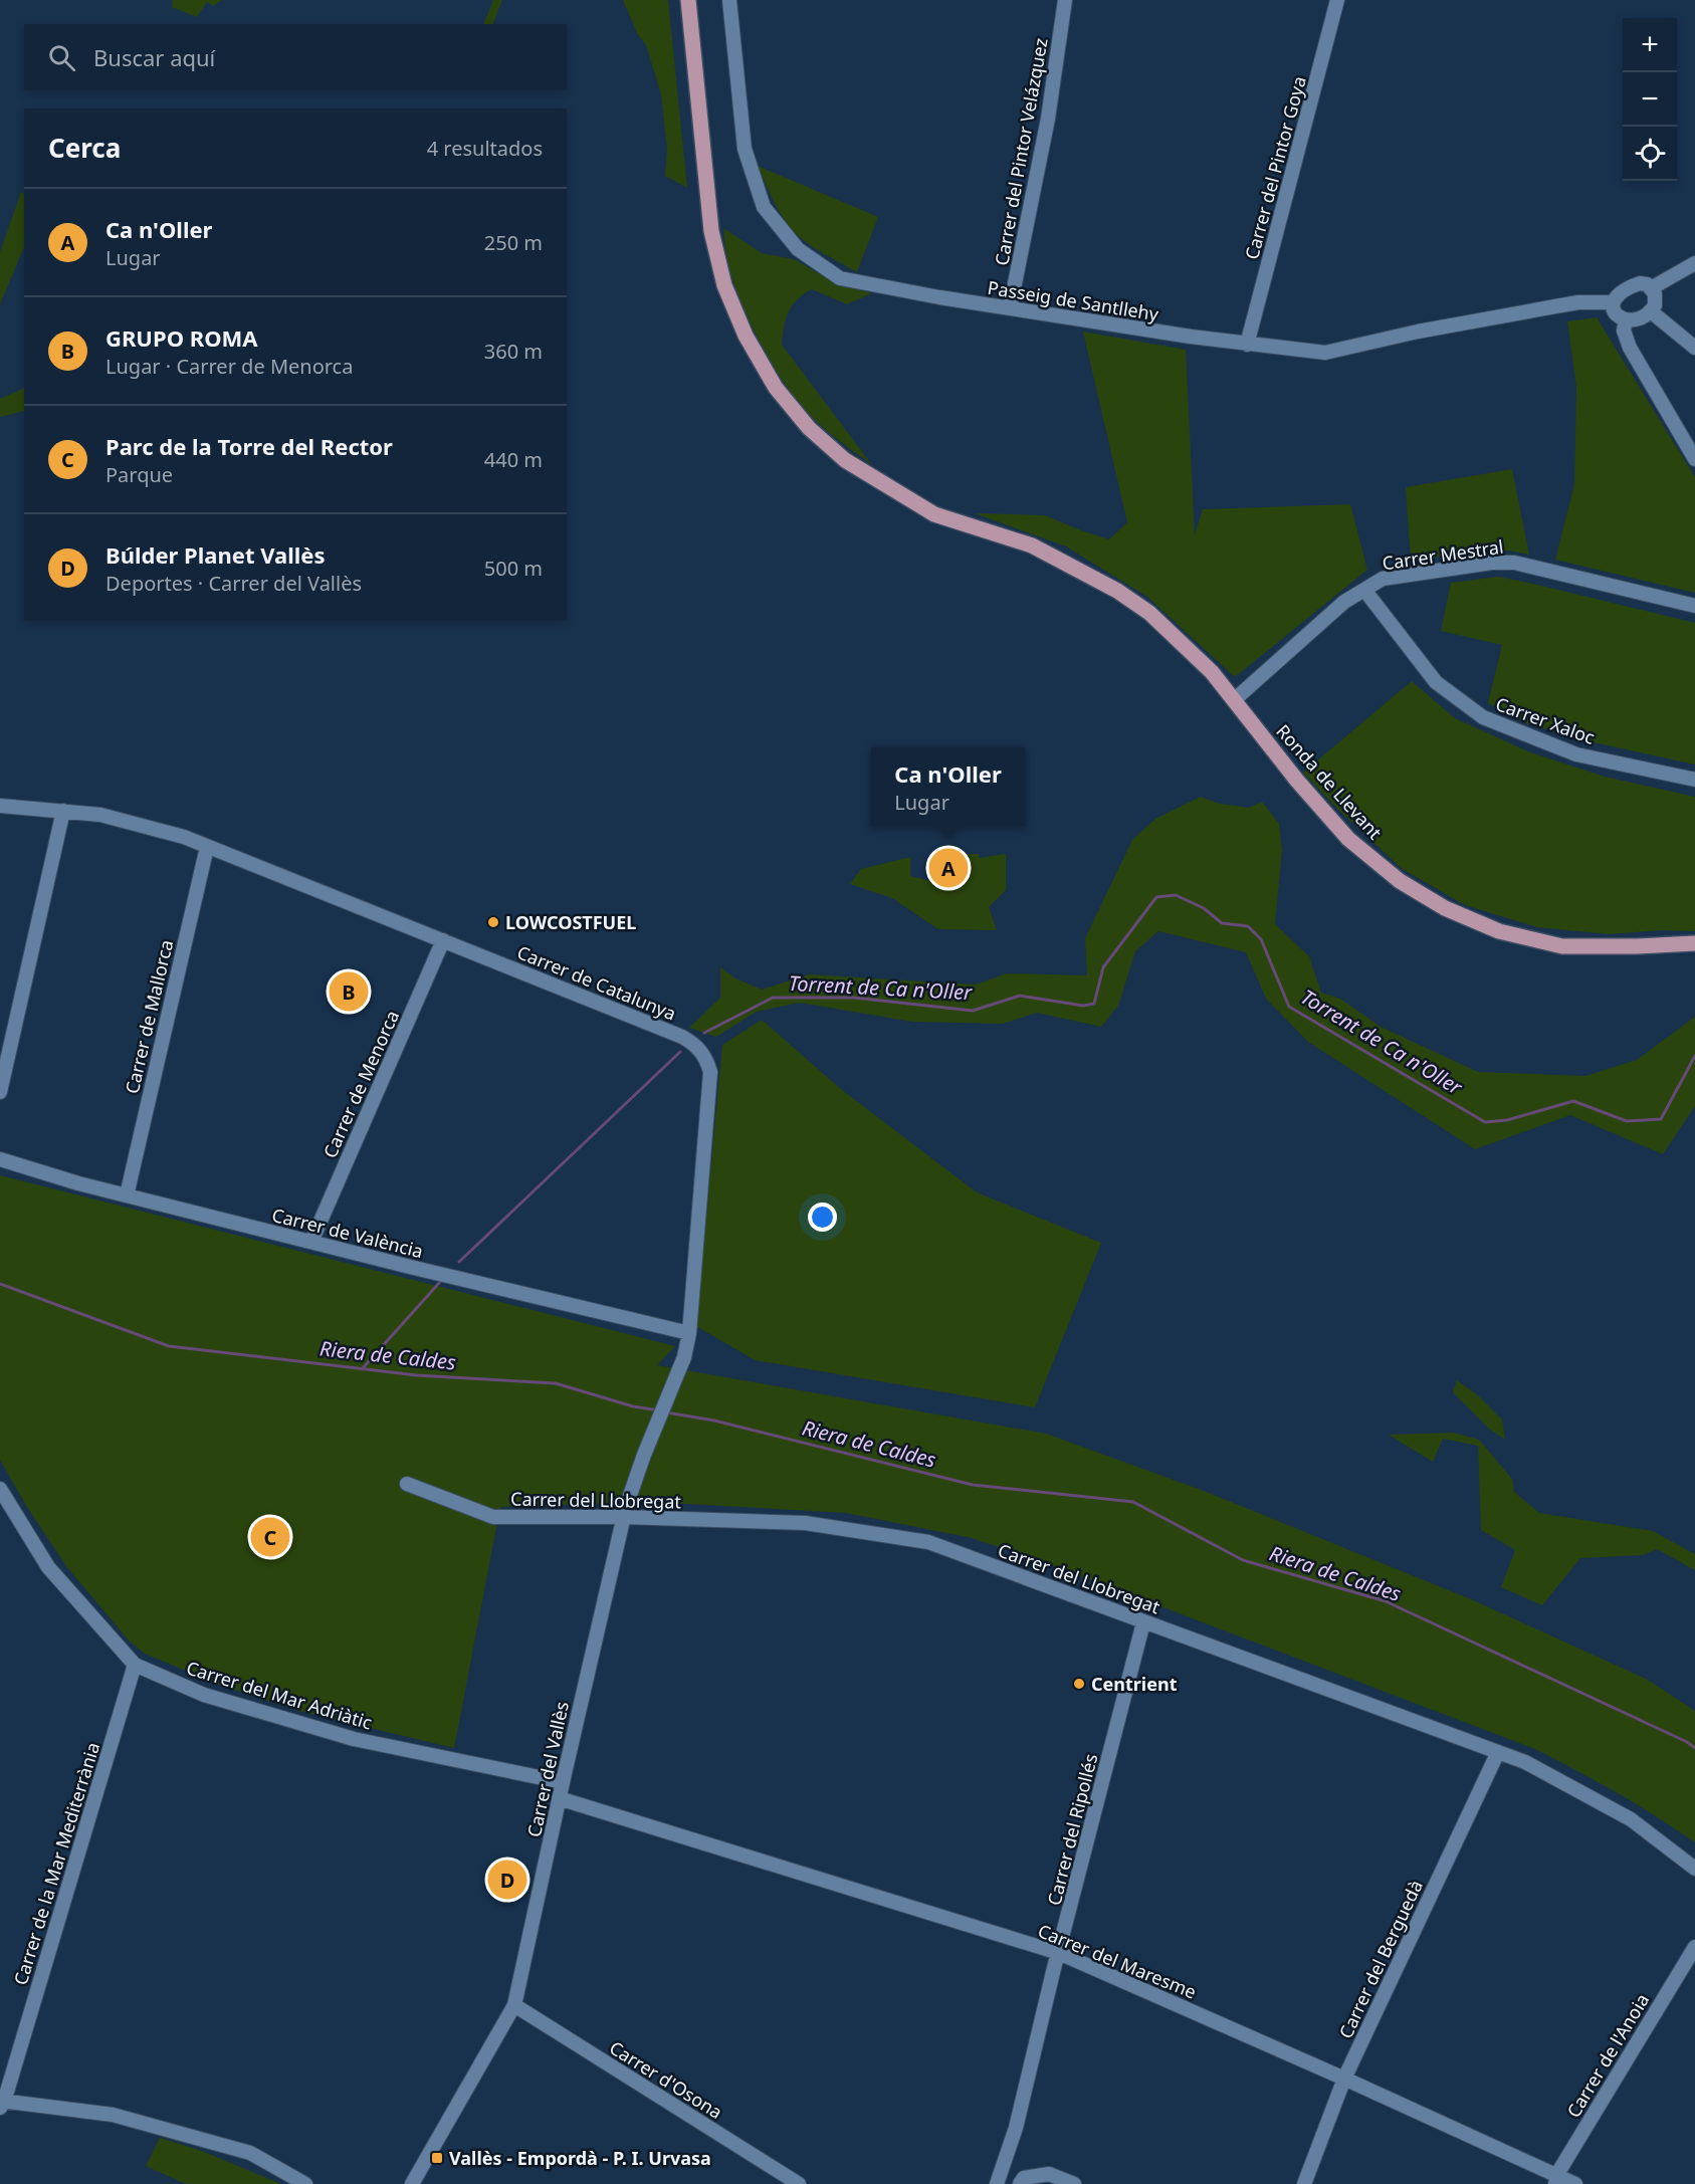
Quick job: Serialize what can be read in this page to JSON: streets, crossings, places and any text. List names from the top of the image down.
{
  "streets": {
    "main road": ["Ronda de Llevant"],
    "street": [
      "Carrer del Pintor Velázquez",
      "Carrer del Pintor Goya",
      "Passeig de Santllehy",
      "Carrer Mestral",
      "Carrer Xaloc",
      "Carrer de Catalunya",
      "Carrer de Mallorca",
      "Carrer de Menorca",
      "Carrer de València",
      "Carrer del Llobregat",
      "Carrer del Mar Adriàtic",
      "Carrer del Vallès",
      "Carrer del Ripollés",
      "Carrer de la Mar Mediterrània",
      "Carrer del Berguedà",
      "Carrer del Maresme",
      "Carrer de l'Anoia",
      "Carrer d'Osona"
    ]
  },
  "crossings": [
    ["Carrer del Pintor Velázquez", "Passeig de Santllehy"],
    ["Carrer del Pintor Goya", "Passeig de Santllehy"],
    ["Carrer Mestral", "Carrer Xaloc"],
    ["Carrer Mestral", "Ronda de Llevant"],
    ["Carrer de Catalunya", "Carrer de Mallorca"],
    ["Carrer de Catalunya", "Carrer de Menorca"],
    ["Carrer de Catalunya", "Carrer de València"],
    ["Carrer de Catalunya", "Carrer del Vallès"],
    ["Carrer de Mallorca", "Carrer de València"],
    ["Carrer de Menorca", "Carrer de València"],
    ["Carrer del Llobregat", "Carrer del Vallès"],
    ["Carrer del Llobregat", "Carrer del Ripollés"],
    ["Carrer del Llobregat", "Carrer del Berguedà"],
    ["Carrer del Mar Adriàtic", "Carrer del Vallès"],
    ["Carrer del Mar Adriàtic", "Carrer de la Mar Mediterrània"],
    ["Carrer del Vallès", "Carrer del Maresme"],
    ["Carrer del Vallès", "Carrer d'Osona"],
    ["Carrer del Ripollés", "Carrer del Maresme"],
    ["Carrer del Berguedà", "Carrer del Maresme"],
    ["Carrer del Maresme", "Carrer de l'Anoia"]
  ],
  "water": ["Torrent de Ca n'Oller", "Riera de Caldes"],
  "places": {
    "other": ["LOWCOSTFUEL", "Centrient"],
    "transit": ["Vallès - Empordà - P. I. Urvasa"]
  },
  "page": {
    "map_buttons": ["+", "−"],
    "search": "Buscar aquí",
    "heading": ["Cerca", "4 resultados"],
    "list": [
      {
        "mark": "A",
        "name": "Ca n'Oller",
        "note": "Lugar",
        "value": "250 m"
      },
      {
        "mark": "B",
        "name": "GRUPO ROMA",
        "note": "Lugar · Carrer de Menorca",
        "value": "360 m"
      },
      {
        "mark": "C",
        "name": "Parc de la Torre del Rector",
        "note": "Parque",
        "value": "440 m"
      },
      {
        "mark": "D",
        "name": "Búlder Planet Vallès",
        "note": "Deportes · Carrer del Vallès",
        "value": "500 m"
      }
    ],
    "popup": ["Ca n'Oller", "Lugar"],
    "pins": [
      "A",
      "B",
      "C",
      "D"
    ]
  }
}
